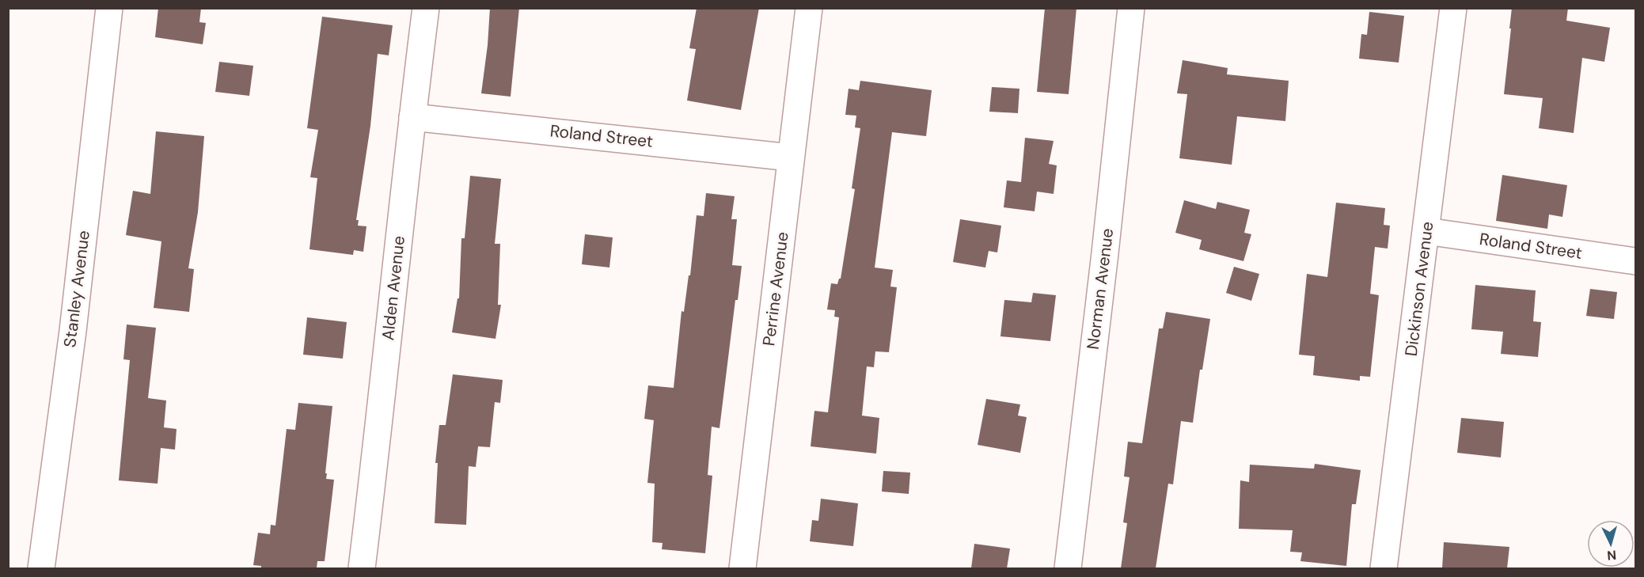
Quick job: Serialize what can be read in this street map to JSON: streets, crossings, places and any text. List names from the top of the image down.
{
  "streets": {
    "street": [
      "Roland Street",
      "Alden Avenue",
      "Stanley Avenue",
      "Perrine Avenue",
      "Norman Avenue",
      "Dickinson Avenue"
    ]
  },
  "crossings": [
    ["Roland Street", "Alden Avenue"],
    ["Roland Street", "Perrine Avenue"],
    ["Roland Street", "Dickinson Avenue"]
  ],
  "north": "bottom"
}
